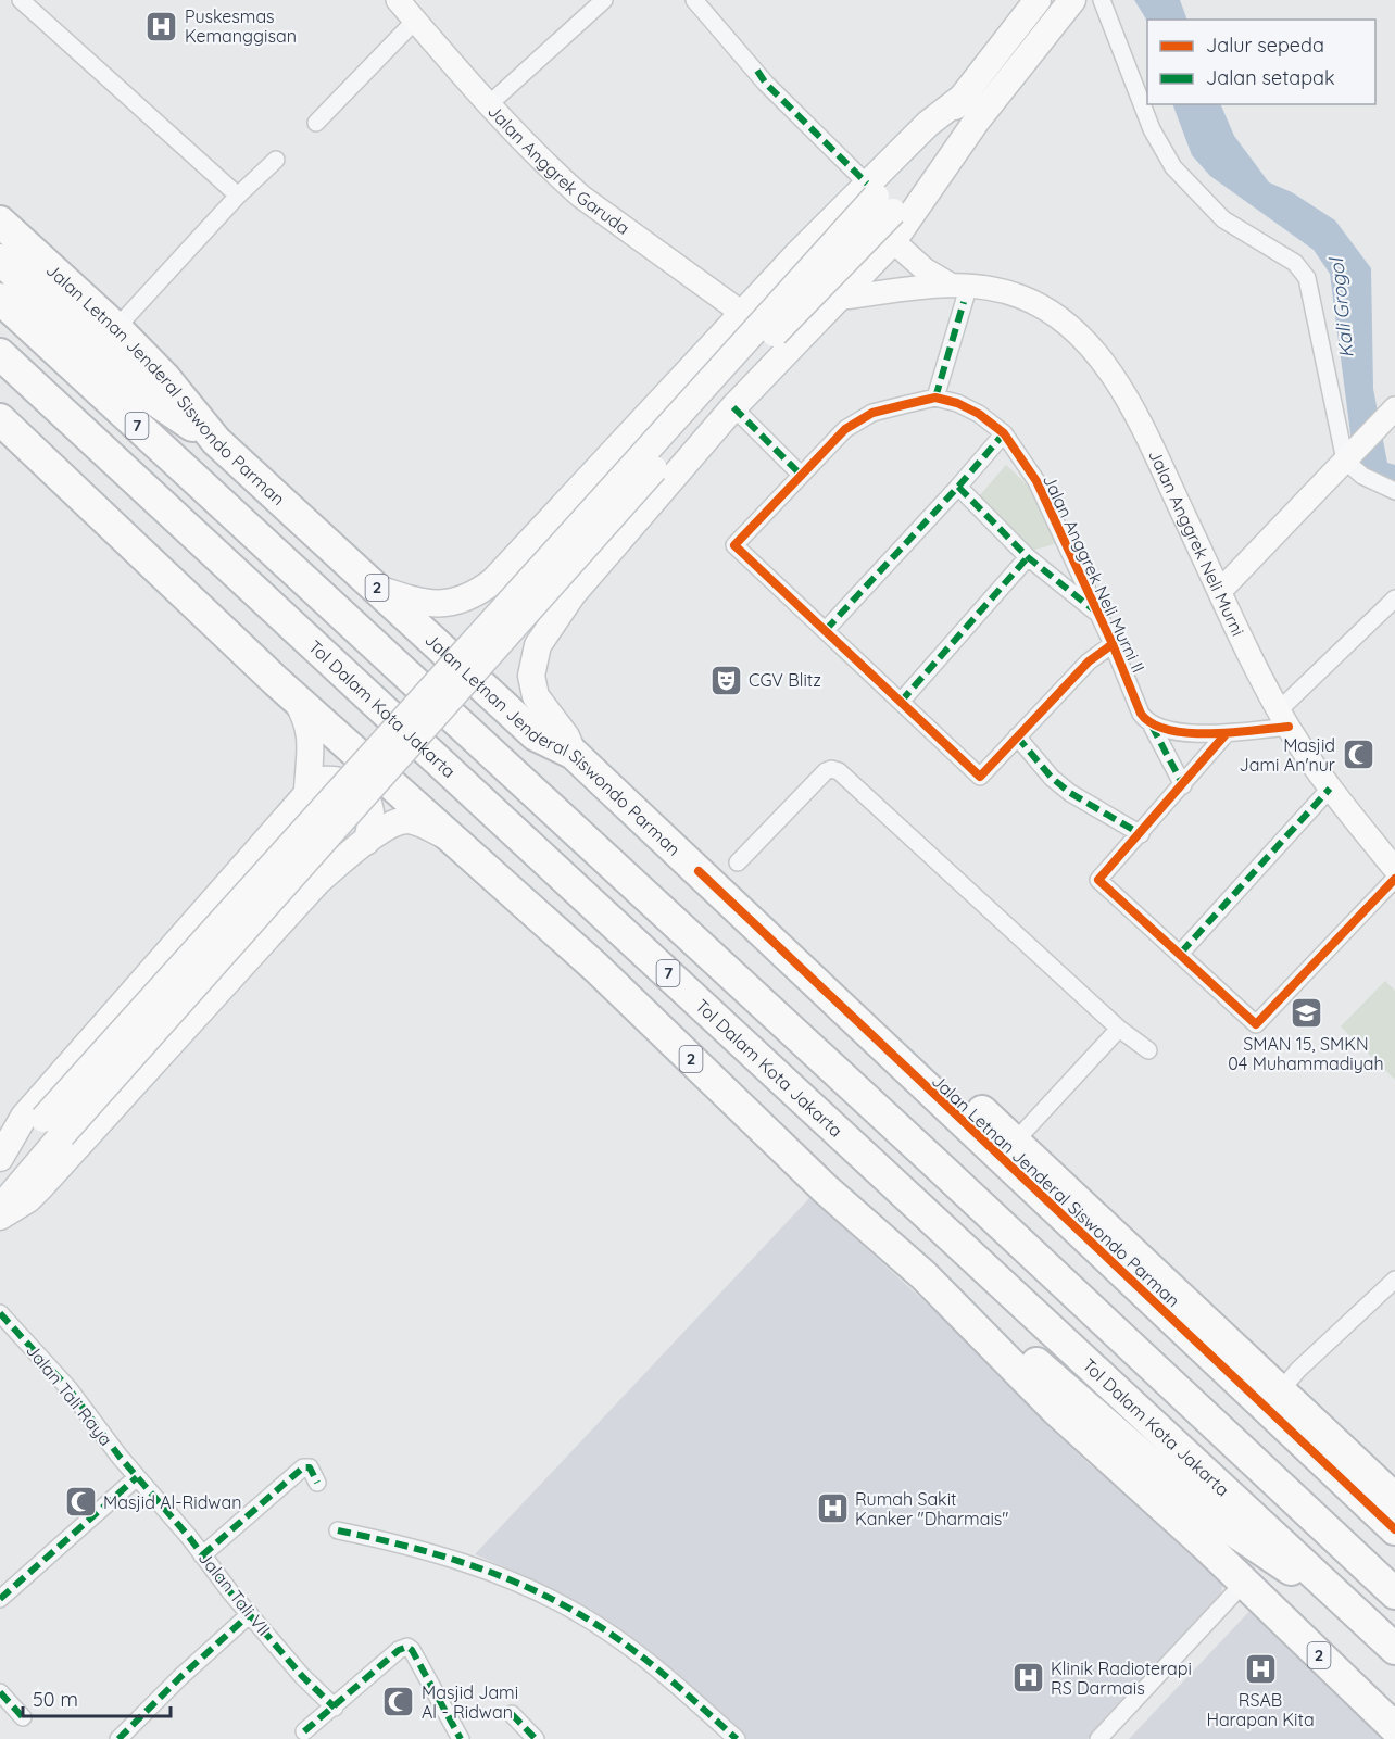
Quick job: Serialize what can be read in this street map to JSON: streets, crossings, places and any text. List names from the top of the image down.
{
  "streets": {
    "highway": [
      "Jalan Letnan Jenderal Siswondo Parman",
      "7",
      "2",
      "Tol Dalam Kota Jakarta"
    ],
    "street": [
      "Jalan Anggrek Garuda",
      "Jalan Anggrek Neli Murni",
      "Jalan Anggrek Neli Murni II",
      "Jalan Tali Raya",
      "Jalan Tali VII"
    ]
  },
  "crossings": [
    ["Jalan Tali Raya", "Jalan Tali VII"]
  ],
  "water": ["Kali Grogol"],
  "places": {
    "hospital": [
      "Puskesmas Kemanggisan",
      "Rumah Sakit Kanker \"Dharmais\"",
      "RSAB Harapan Kita",
      "Klinik Radioterapi RS Darmais"
    ],
    "theatre": ["CGV Blitz"],
    "mosque": ["Masjid Jami An'nur", "Masjid Al-Ridwan", "Masjid Jami Al - Ridwan"],
    "school or university": ["SMAN 15, SMKN 04 Muhammadiyah"]
  },
  "legend": ["Jalur sepeda", "Jalan setapak"],
  "scale_bar": "50 m"
}
